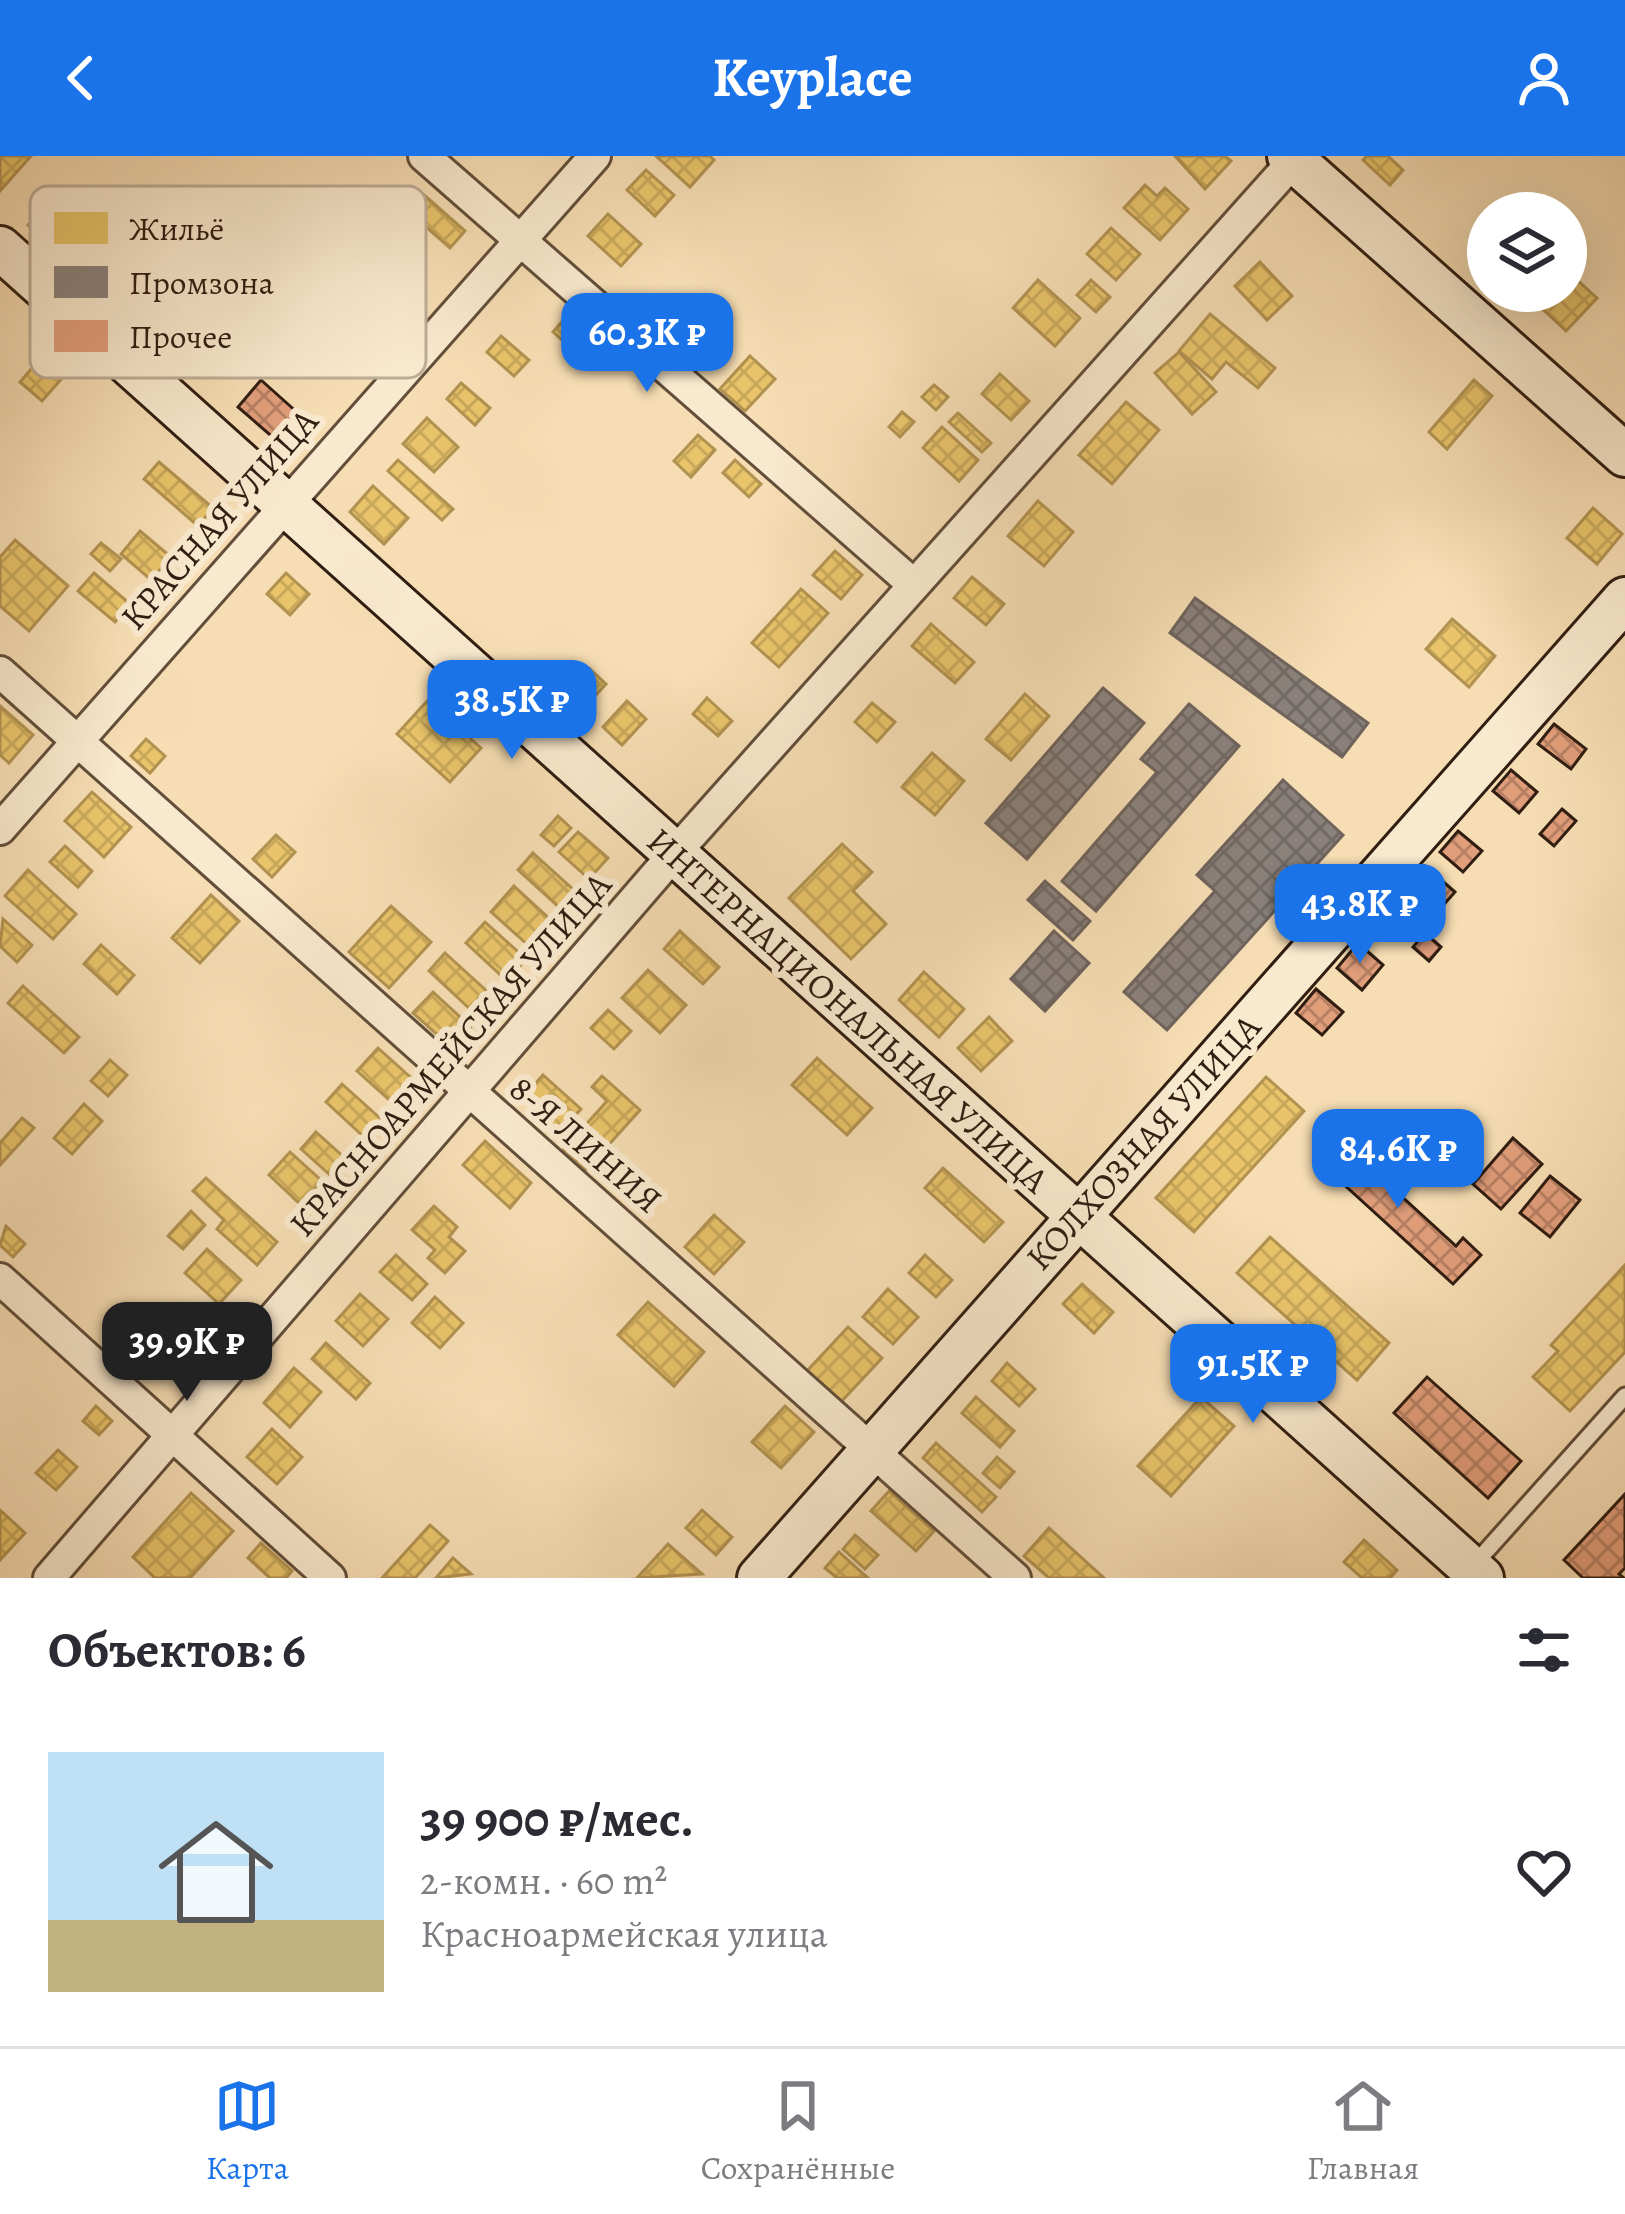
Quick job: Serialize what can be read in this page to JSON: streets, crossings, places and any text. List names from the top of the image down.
{
  "streets": {
    "street": [
      "КРАСНАЯ УЛИЦА",
      "ИНТЕРНАЦИОНАЛЬНАЯ УЛИЦА",
      "КРАСНОАРМЕЙСКАЯ УЛИЦА",
      "КОЛХОЗНАЯ УЛИЦА",
      "8-Я ЛИНИЯ"
    ]
  },
  "crossings": [
    ["КРАСНАЯ УЛИЦА", "ИНТЕРНАЦИОНАЛЬНАЯ УЛИЦА"],
    ["КРАСНАЯ УЛИЦА", "8-Я ЛИНИЯ"],
    ["ИНТЕРНАЦИОНАЛЬНАЯ УЛИЦА", "КРАСНОАРМЕЙСКАЯ УЛИЦА"],
    ["ИНТЕРНАЦИОНАЛЬНАЯ УЛИЦА", "КОЛХОЗНАЯ УЛИЦА"],
    ["КРАСНОАРМЕЙСКАЯ УЛИЦА", "8-Я ЛИНИЯ"],
    ["КОЛХОЗНАЯ УЛИЦА", "8-Я ЛИНИЯ"]
  ],
  "legend": ["Жильё", "Промзона", "Прочее"],
  "page": {
    "header": "Keyplace",
    "price": [
      "60.3K ₽",
      "38.5K ₽",
      "43.8K ₽",
      "84.6K ₽",
      "39.9K ₽",
      "91.5K ₽"
    ],
    "heading": "Объектов: 6",
    "list": [
      {
        "name": "39 900 ₽/мес.",
        "note": "2-комн. · 60 m² · Красноармейская улица"
      }
    ],
    "tabs": ["Карта", "Сохранённые", "Главная"]
  }
}
